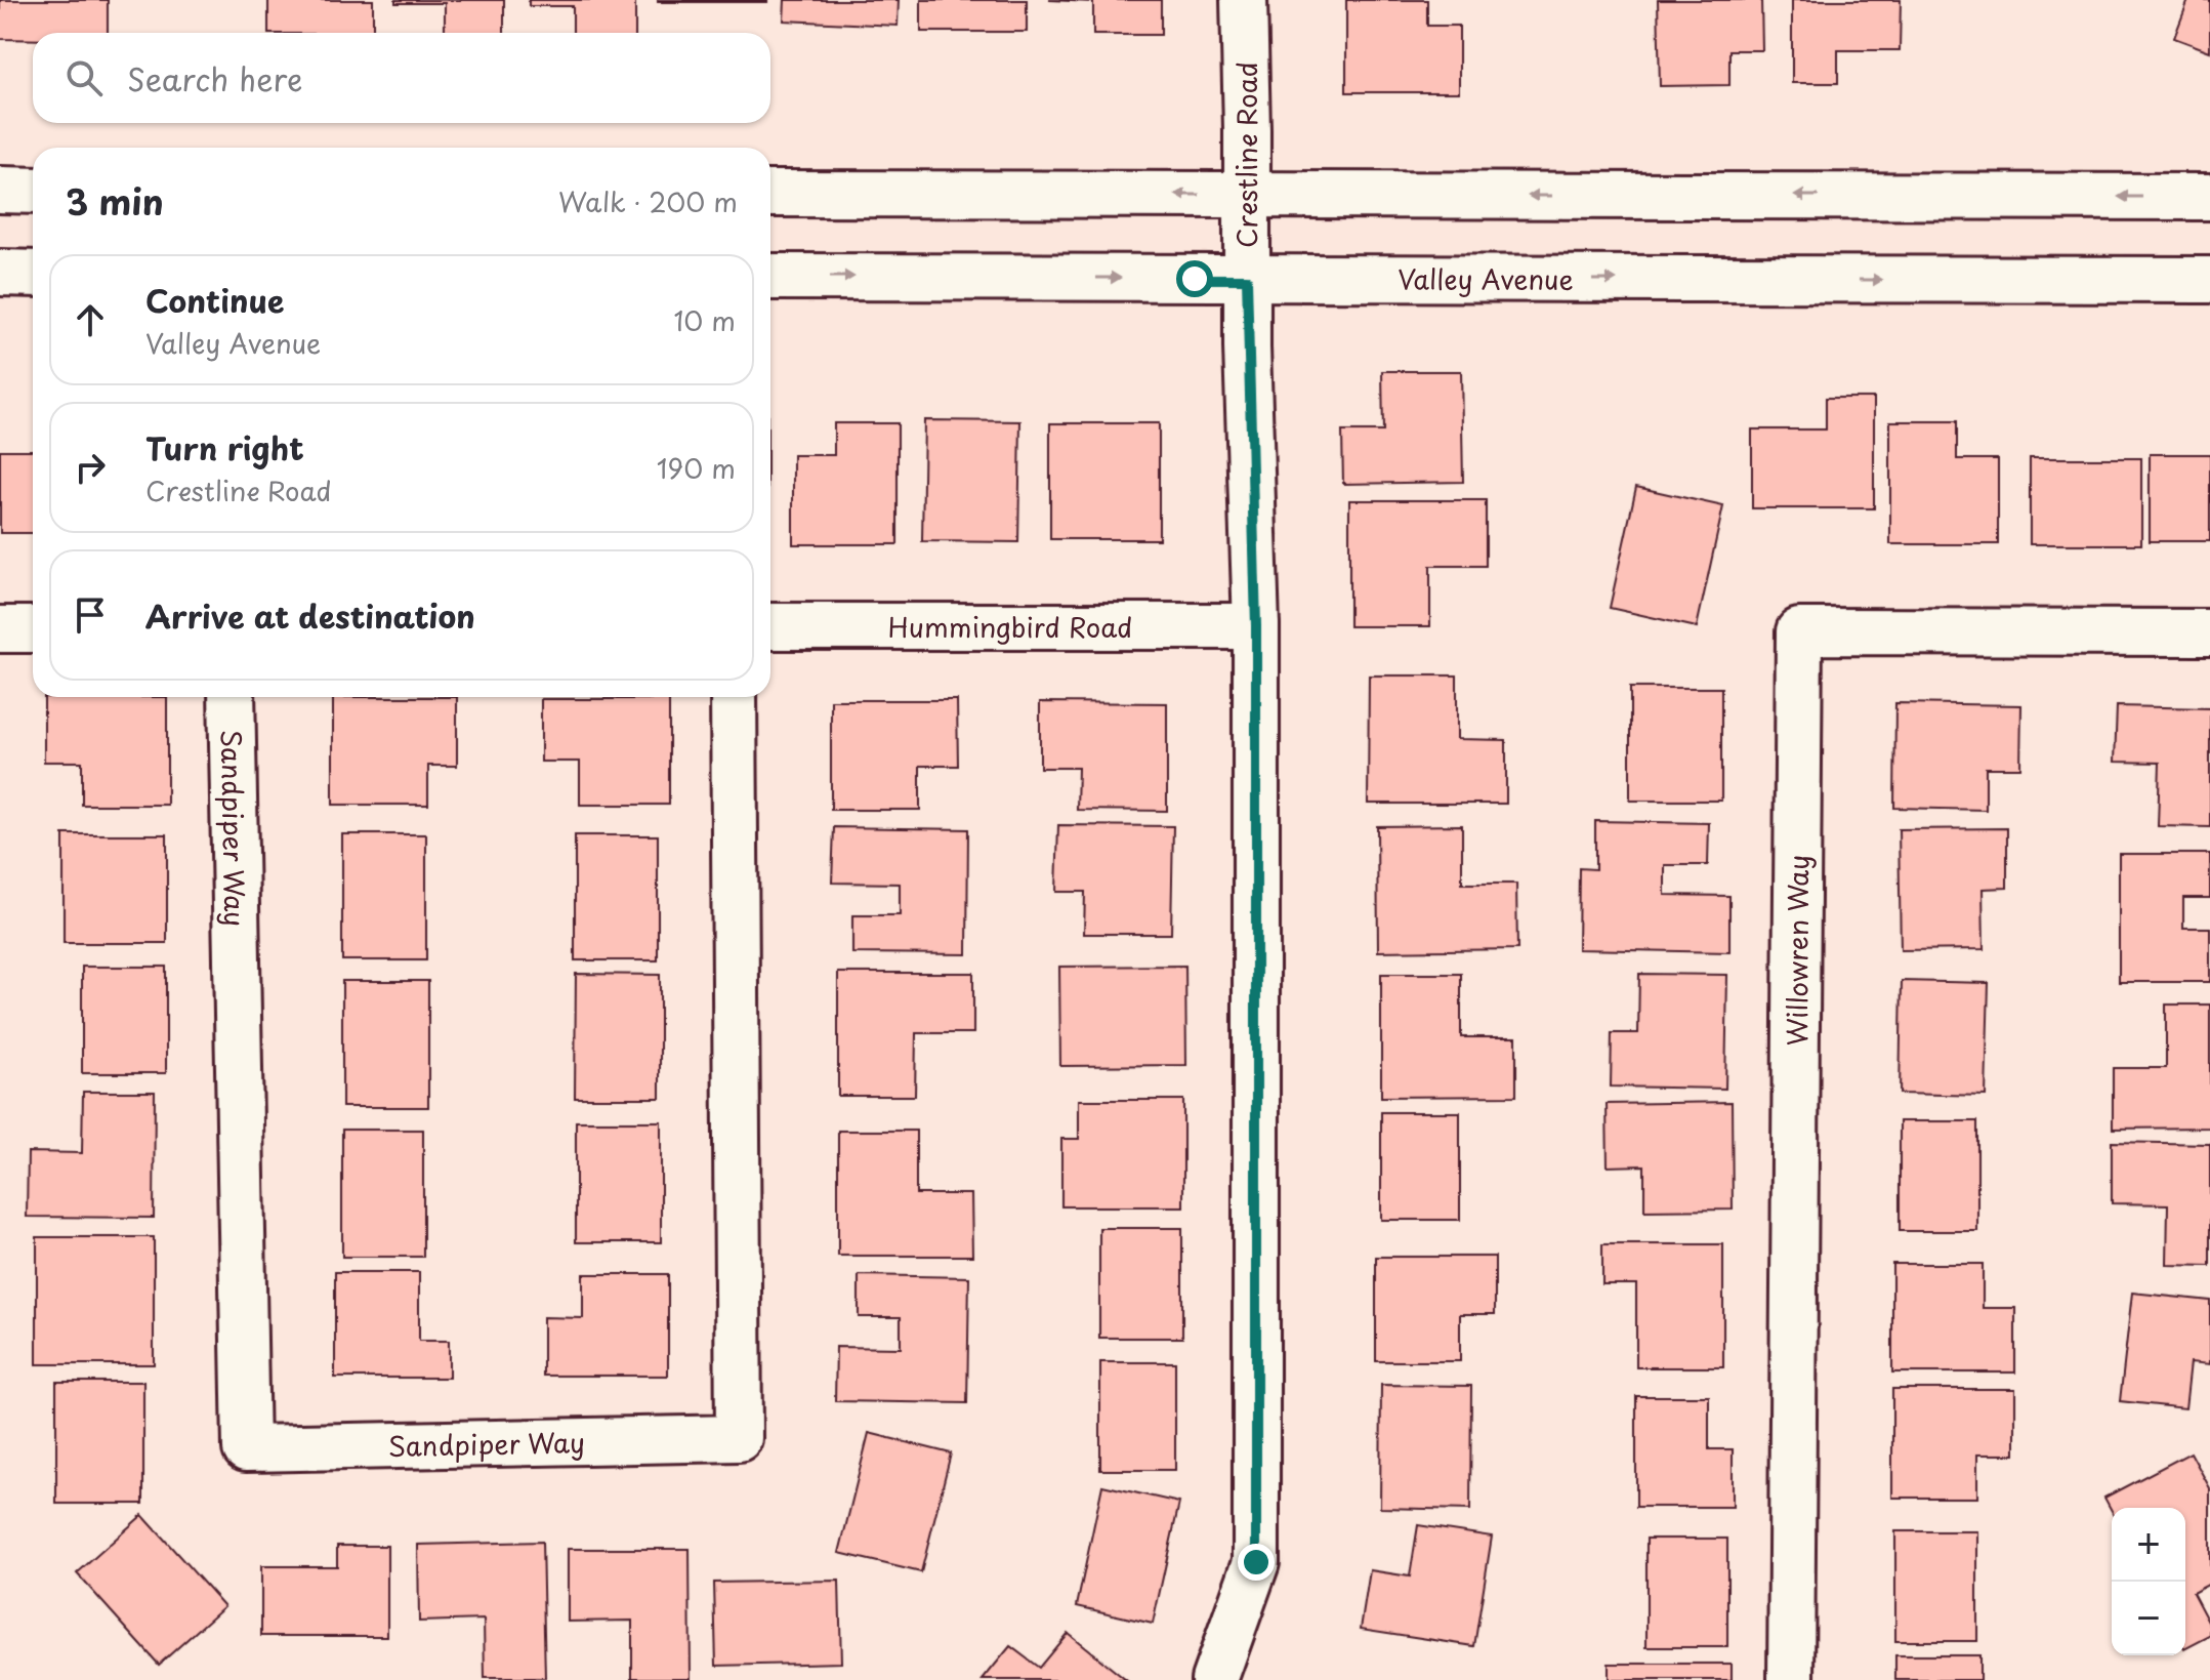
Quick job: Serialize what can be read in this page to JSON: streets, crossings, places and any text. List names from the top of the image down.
{
  "streets": {
    "street": [
      "Crestline Road",
      "Valley Avenue",
      "Hummingbird Road",
      "Sandpiper Way",
      "Willowren Way"
    ]
  },
  "crossings": [
    ["Crestline Road", "Valley Avenue"],
    ["Crestline Road", "Hummingbird Road"]
  ],
  "page": {
    "search": "Search here",
    "heading": ["3 min", "Walk · 200 m"],
    "list": [
      ["Continue", "Valley Avenue", "10 m"],
      ["Turn right", "Crestline Road", "190 m"],
      "Arrive at destination"
    ],
    "map_buttons": ["+", "−"]
  }
}
